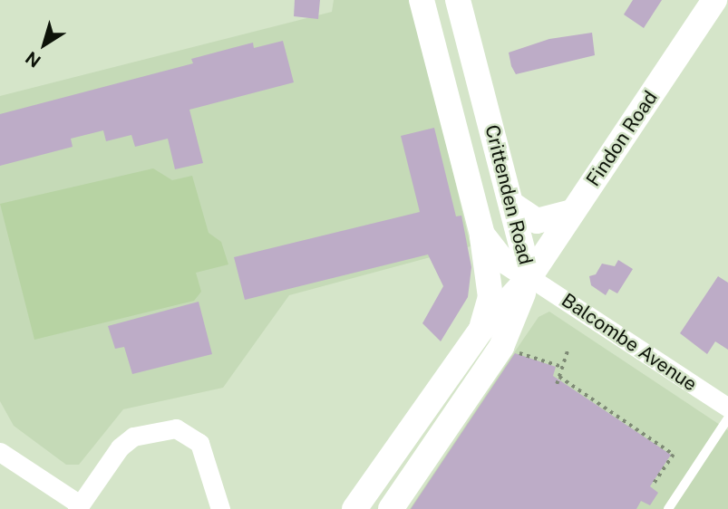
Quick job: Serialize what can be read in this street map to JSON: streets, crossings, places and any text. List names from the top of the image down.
{
  "streets": {
    "main road": ["Findon Road", "Crittenden Road"],
    "street": ["Balcombe Avenue"]
  },
  "crossings": [
    ["Findon Road", "Crittenden Road"],
    ["Findon Road", "Balcombe Avenue"],
    ["Crittenden Road", "Balcombe Avenue"]
  ],
  "north": "bottom left"
}
